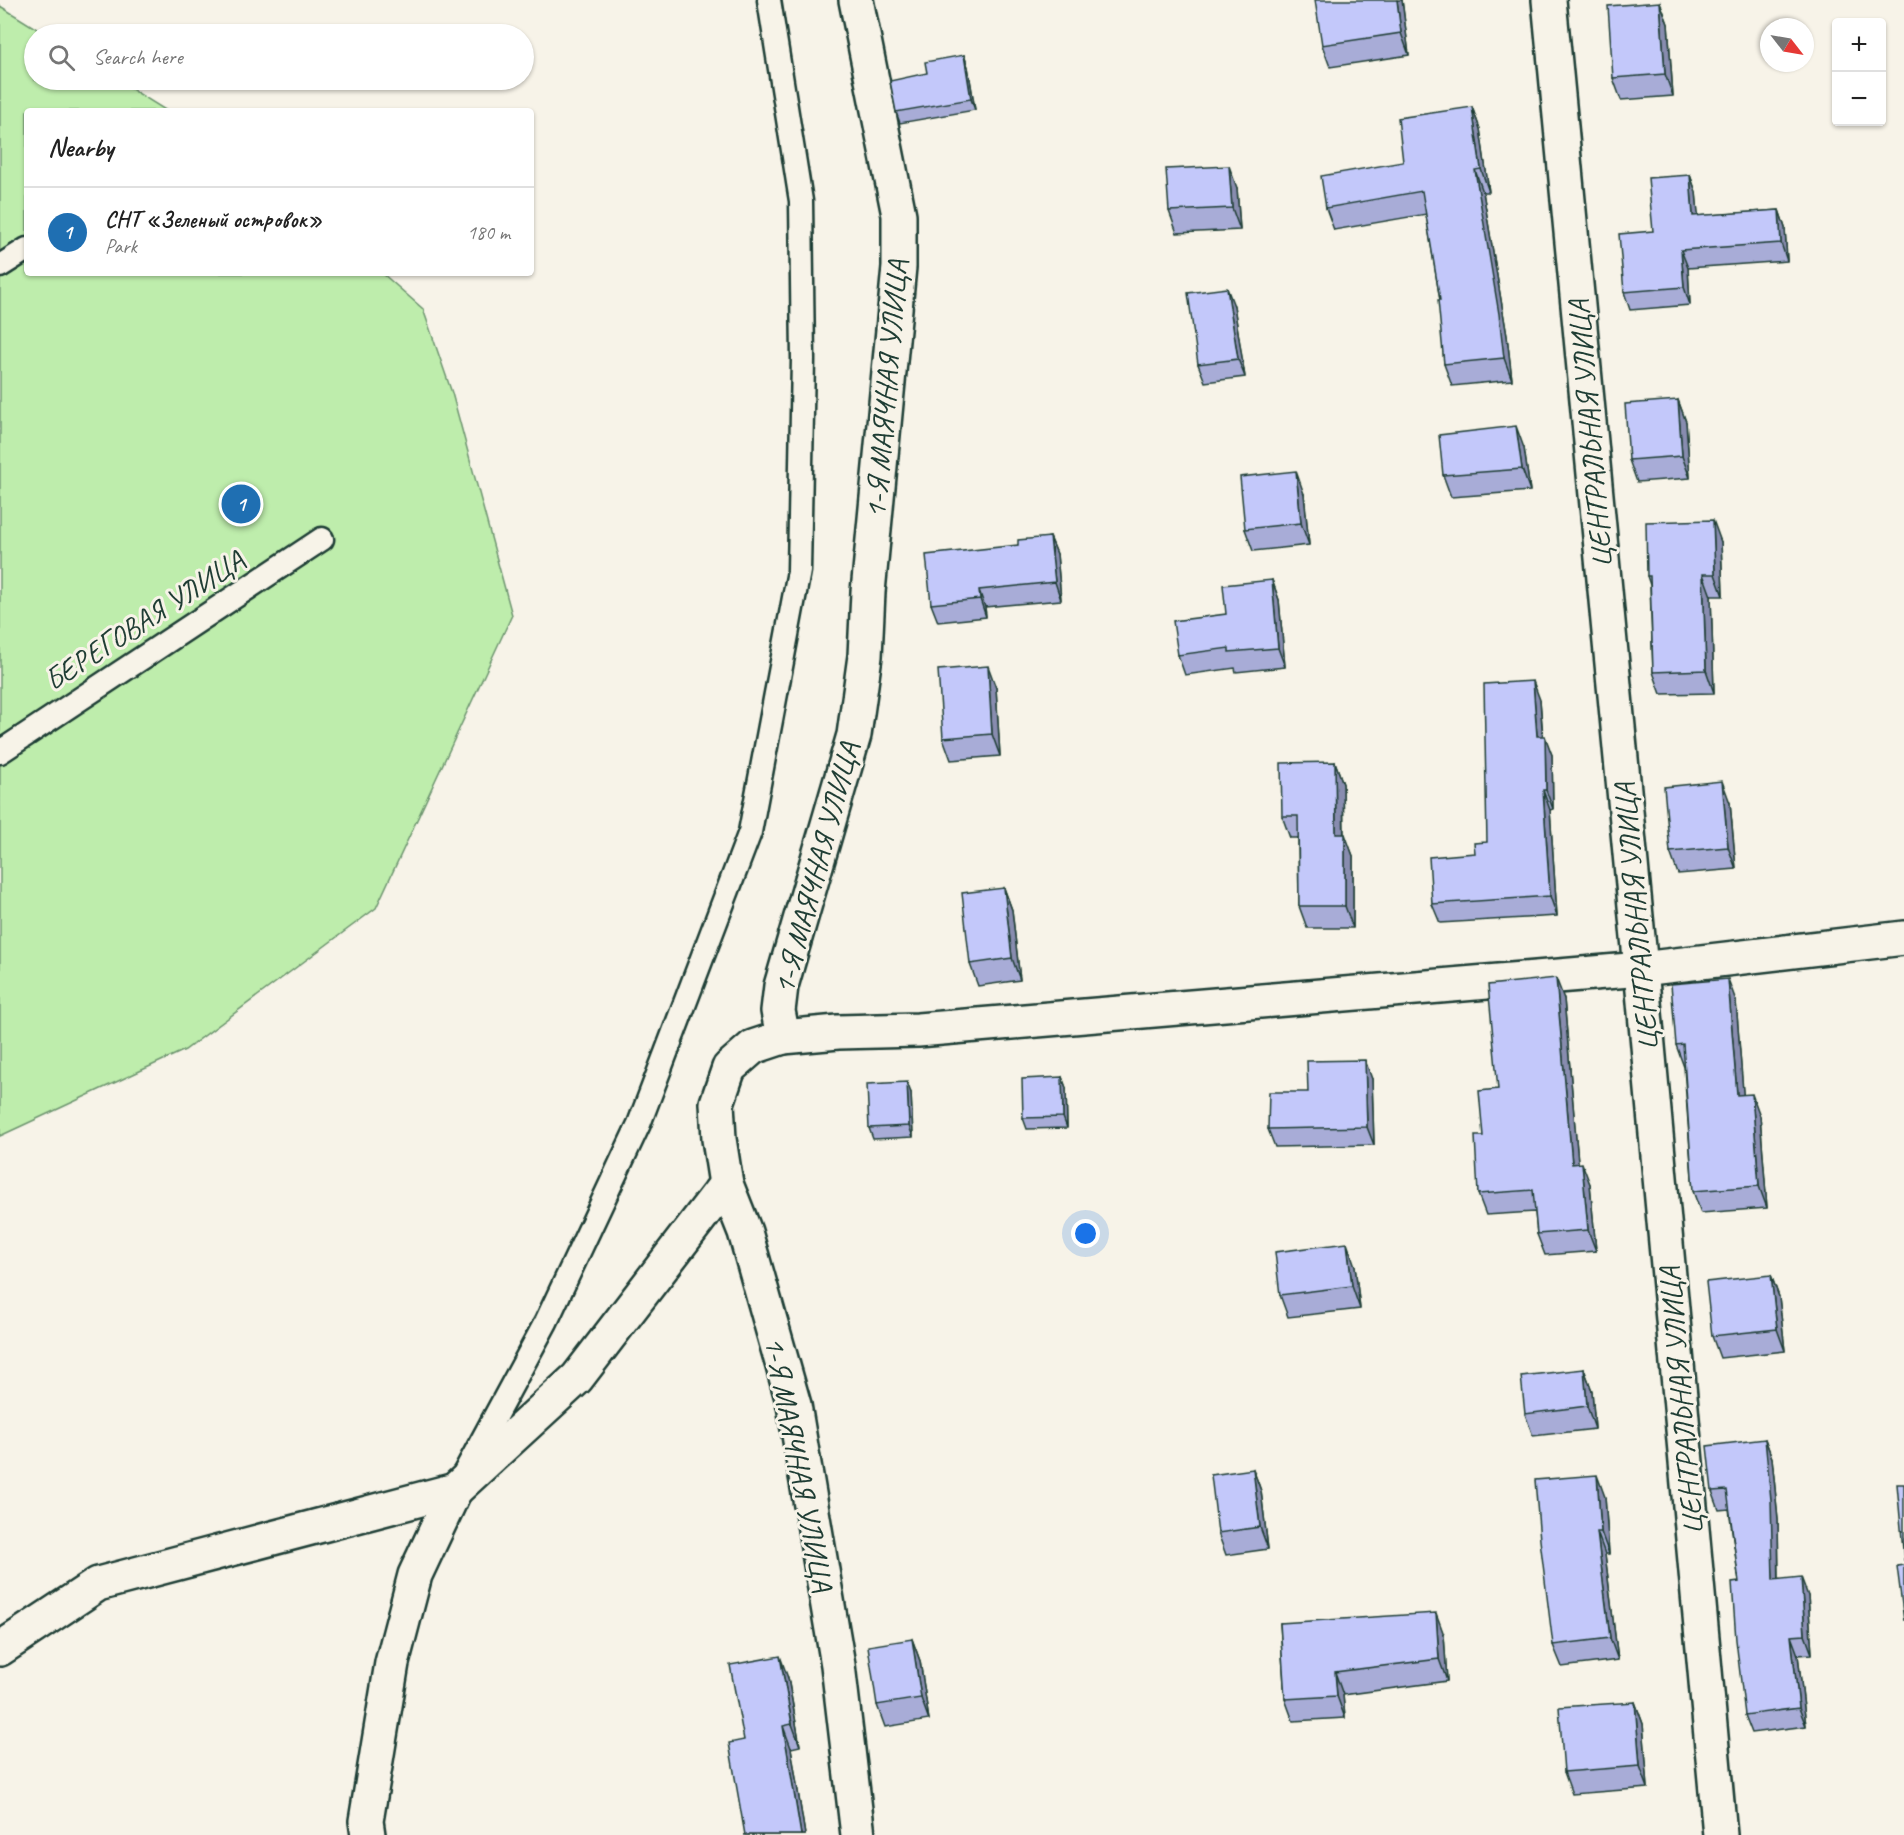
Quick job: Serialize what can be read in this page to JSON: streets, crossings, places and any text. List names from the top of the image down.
{
  "streets": {
    "street": ["1-Я МАЯЧНАЯ УЛИЦА", "ЦЕНТРАЛЬНАЯ УЛИЦА"],
    "lane": ["БЕРЕГОВАЯ УЛИЦА"]
  },
  "north": "bottom right",
  "page": {
    "map_buttons": ["+", "−"],
    "search": "Search here",
    "heading": "Nearby",
    "list": [
      {
        "mark": "1",
        "name": "СНТ «Зеленый островок»",
        "note": "Park",
        "value": "180 m"
      }
    ],
    "pins": "1"
  }
}
